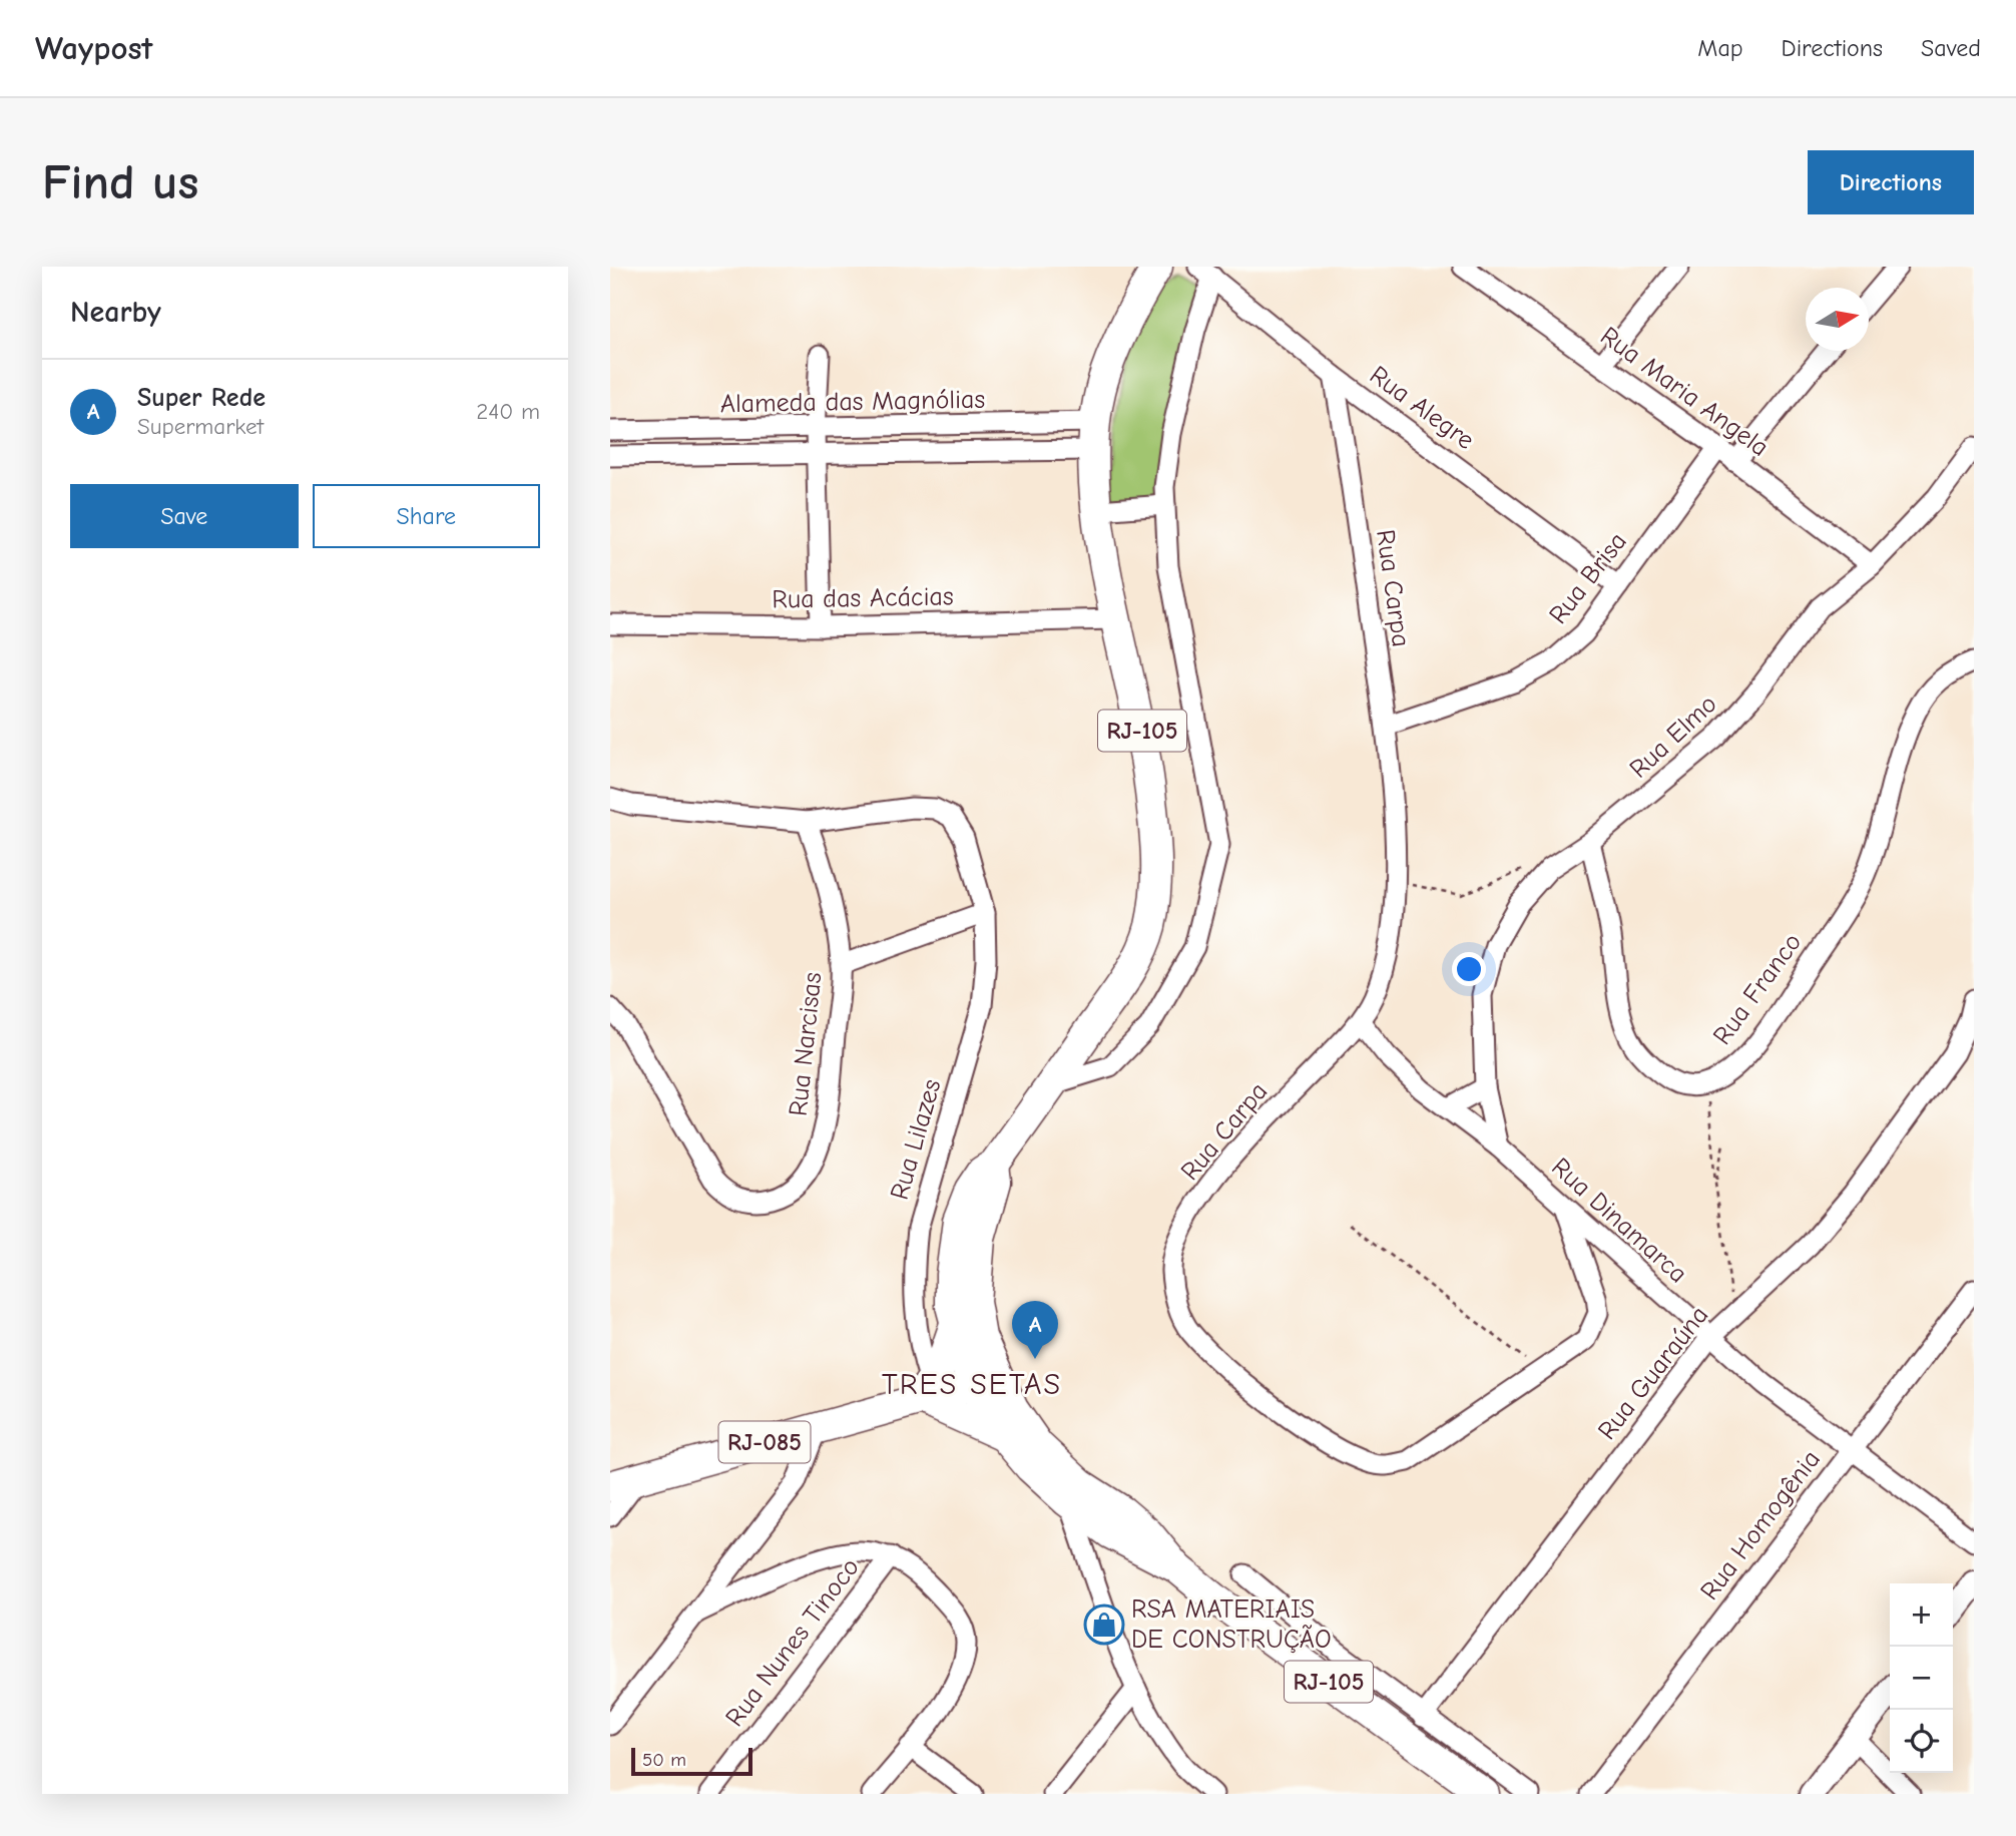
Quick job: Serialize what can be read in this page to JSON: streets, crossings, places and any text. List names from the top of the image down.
{
  "streets": {
    "main road": ["RJ-105", "RJ-085"],
    "street": [
      "Rua Maria Angela",
      "Alameda das Magnólias",
      "Rua Alegre",
      "Rua Brisa",
      "Rua Carpa",
      "Rua das Acácias",
      "Rua Elmo",
      "Rua Franco",
      "Rua Narcisas",
      "Rua Lilazes",
      "Rua Dinamarca",
      "Rua Guaraúna",
      "Rua Homogênia",
      "Rua Nunes Tinoco"
    ]
  },
  "crossings": [
    ["Rua Maria Angela", "Rua Brisa"],
    ["Rua Maria Angela", "Rua Elmo"],
    ["Alameda das Magnólias", "RJ-105"],
    ["Rua Alegre", "Rua Brisa"],
    ["Rua Alegre", "Rua Carpa"],
    ["Rua Brisa", "Rua Carpa"],
    ["Rua Carpa", "Rua Dinamarca"],
    ["Rua das Acácias", "RJ-105"],
    ["RJ-105", "RJ-085"],
    ["Rua Elmo", "Rua Dinamarca"],
    ["Rua Narcisas", "Rua Lilazes"],
    ["Rua Lilazes", "RJ-085"],
    ["Rua Dinamarca", "Rua Guaraúna"],
    ["Rua Dinamarca", "Rua Homogênia"]
  ],
  "districts": ["TRES SETAS"],
  "places": {
    "shop": ["RSA MATERIAIS DE CONSTRUÇÃO"]
  },
  "scale_bar": "50 m",
  "north": "right",
  "page": {
    "header": "Waypost",
    "nav": ["Map", "Directions", "Saved"],
    "buttons": [
      "Directions",
      ["Save", "Share"]
    ],
    "title": "Find us",
    "heading": "Nearby",
    "list": [
      {
        "mark": "A",
        "name": "Super Rede",
        "note": "Supermarket",
        "value": "240 m"
      }
    ],
    "pins": "A",
    "map_buttons": ["+", "−"],
    "scale": "50 m"
  }
}
